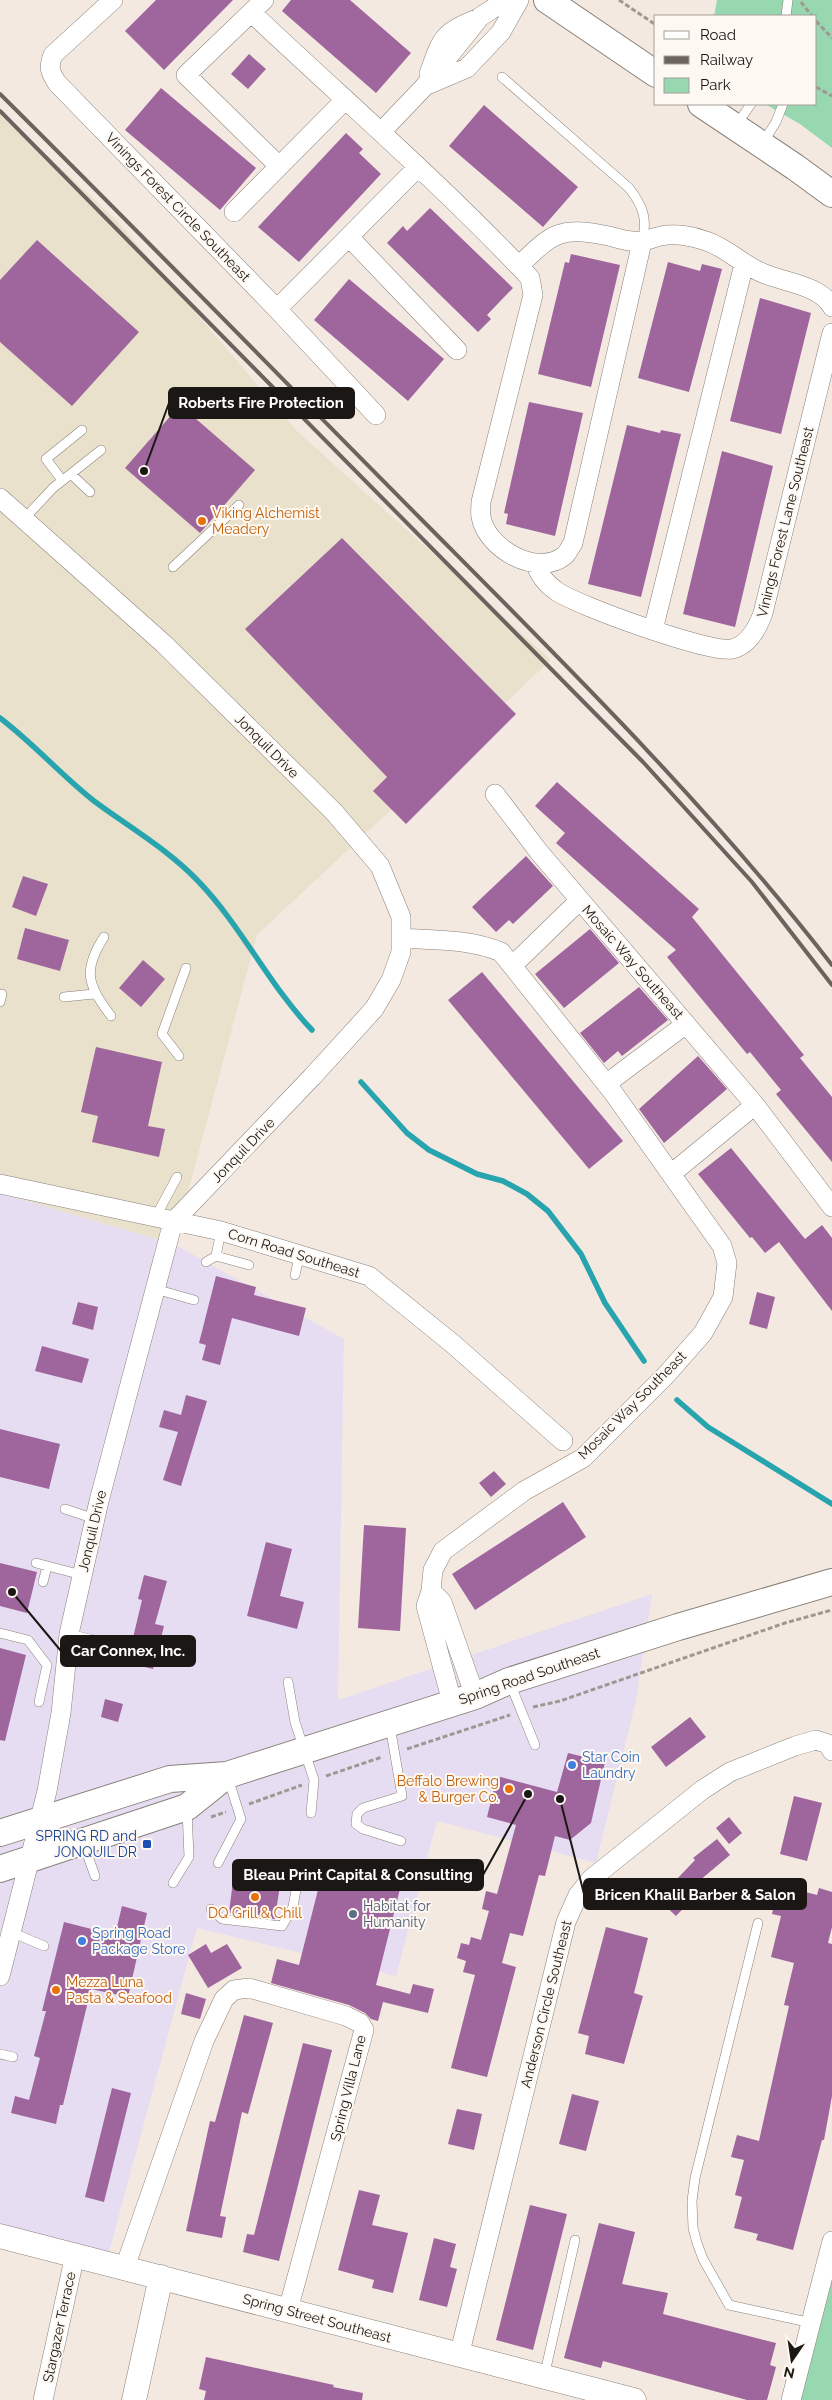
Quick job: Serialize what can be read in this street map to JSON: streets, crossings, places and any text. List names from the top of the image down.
{
  "streets": {
    "main road": ["Spring Road Southeast"],
    "street": [
      "Vinings Forest Circle Southeast",
      "Vinings Forest Lane Southeast",
      "Jonquil Drive",
      "Mosaic Way Southeast",
      "Corn Road Southeast",
      "Anderson Circle Southeast",
      "Spring Villa Lane",
      "Spring Street Southeast",
      "Stargazer Terrace"
    ]
  },
  "crossings": [
    ["Jonquil Drive", "Mosaic Way Southeast"],
    ["Jonquil Drive", "Corn Road Southeast"],
    ["Jonquil Drive", "Spring Road Southeast"],
    ["Mosaic Way Southeast", "Spring Road Southeast"],
    ["Anderson Circle Southeast", "Spring Street Southeast"],
    ["Spring Villa Lane", "Spring Street Southeast"],
    ["Spring Street Southeast", "Stargazer Terrace"]
  ],
  "places": {
    "other": [
      "Roberts Fire Protection",
      "Viking Alchemist Meadery",
      "Car Connex, Inc.",
      "Star Coin Laundry",
      "Beffalo Brewing & Burger Co.",
      "Bleau Print Capital & Consulting",
      "Bricen Khalil Barber & Salon",
      "DQ Grill & Chill",
      "Habitat for Humanity",
      "Spring Road Package Store",
      "Mezza Luna Pasta & Seafood"
    ],
    "transit": ["SPRING RD and JONQUIL DR"]
  },
  "legend": ["Road", "Railway", "Park"],
  "north": "bottom"
}
